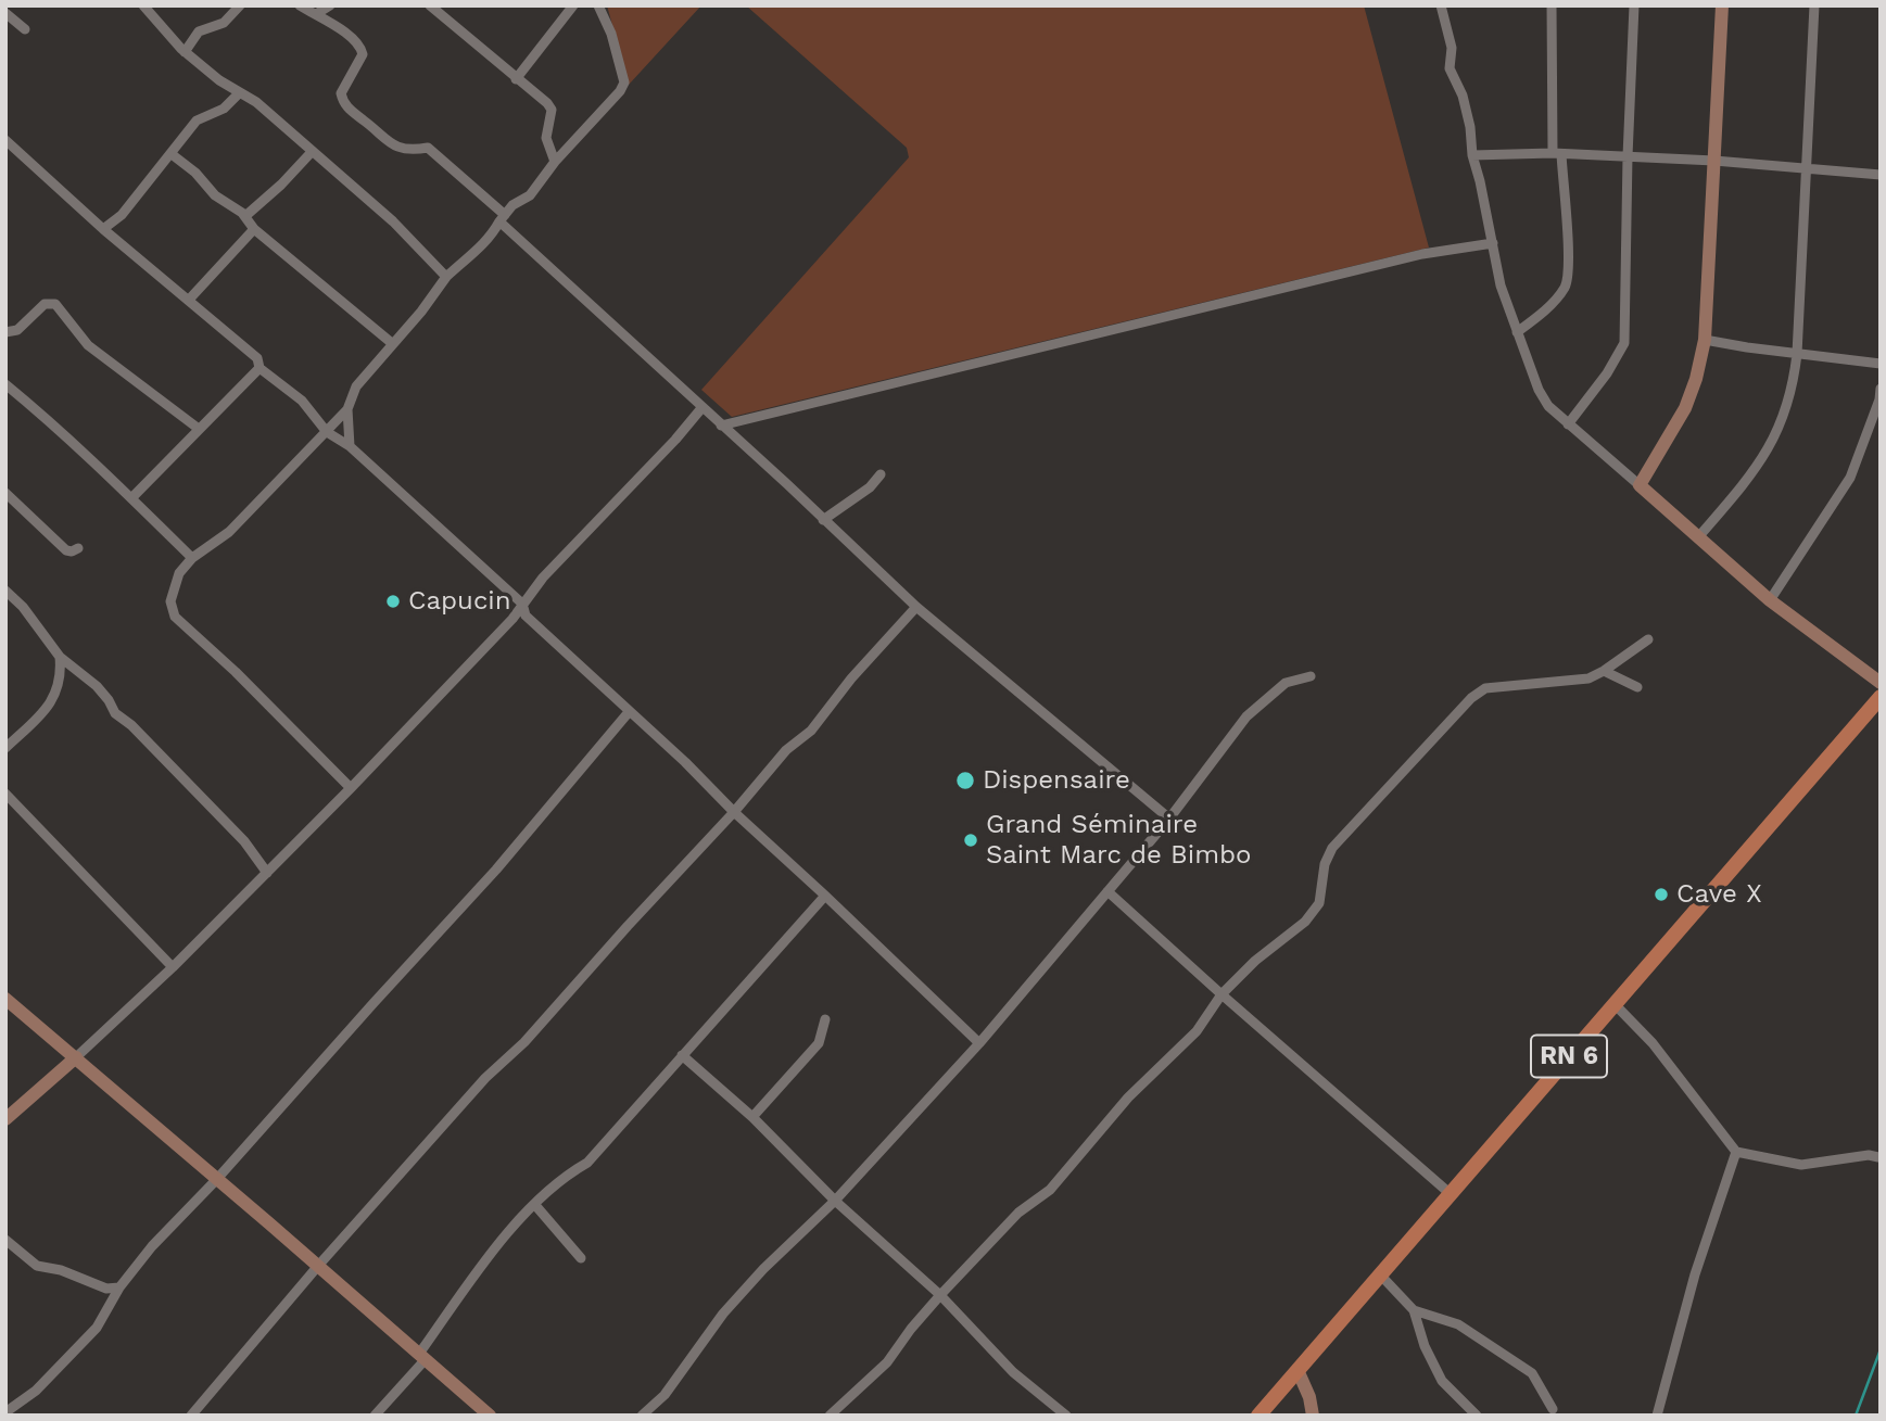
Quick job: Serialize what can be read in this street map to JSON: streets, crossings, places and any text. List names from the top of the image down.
{
  "streets": {
    "main road": ["RN 6"]
  },
  "places": [
    "Capucin",
    "Dispensaire",
    "Grand Séminaire Saint Marc de Bimbo",
    "Cave X"
  ]
}
